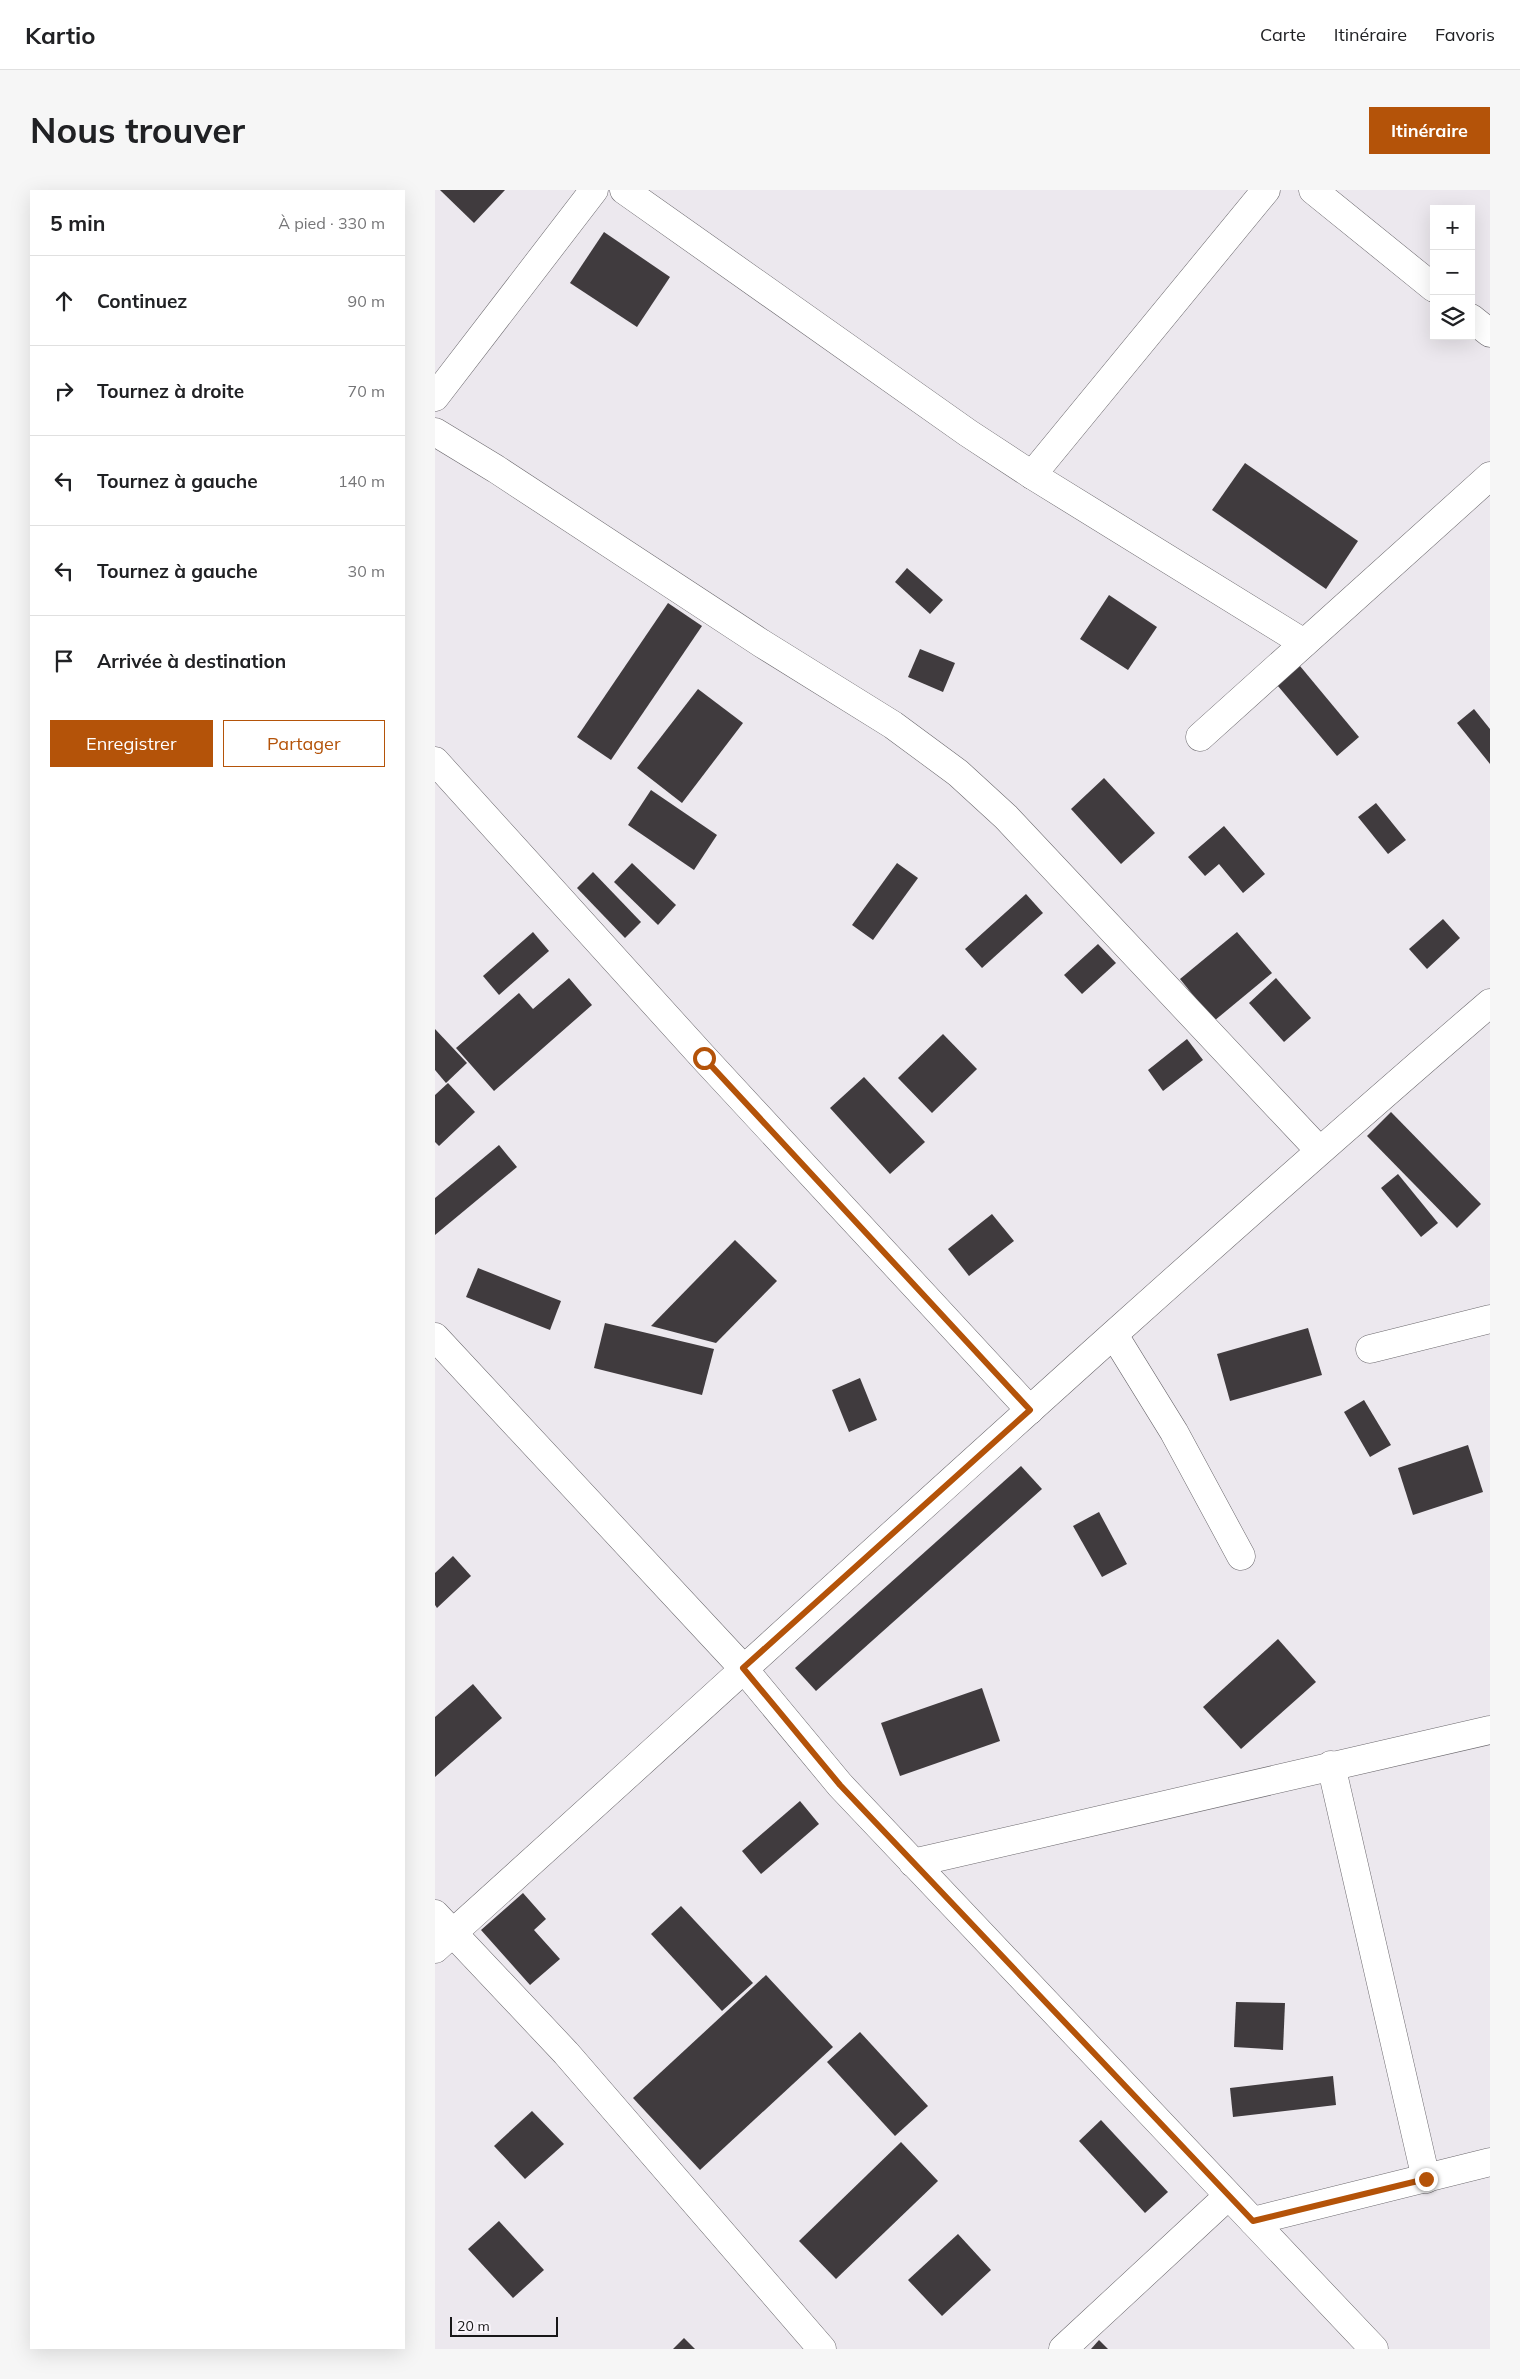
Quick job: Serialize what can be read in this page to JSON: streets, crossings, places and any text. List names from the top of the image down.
{
  "scale_bar": "20 m",
  "page": {
    "header": "Kartio",
    "nav": ["Carte", "Itinéraire", "Favoris"],
    "buttons": [
      "Itinéraire",
      ["Enregistrer", "Partager"]
    ],
    "title": "Nous trouver",
    "heading": ["5 min", "À pied · 330 m"],
    "map_buttons": ["+", "−"],
    "list": [
      ["Continuez", "90 m"],
      ["Tournez à droite", "70 m"],
      ["Tournez à gauche", "140 m"],
      ["Tournez à gauche", "30 m"],
      "Arrivée à destination"
    ],
    "scale": "20 m"
  }
}
